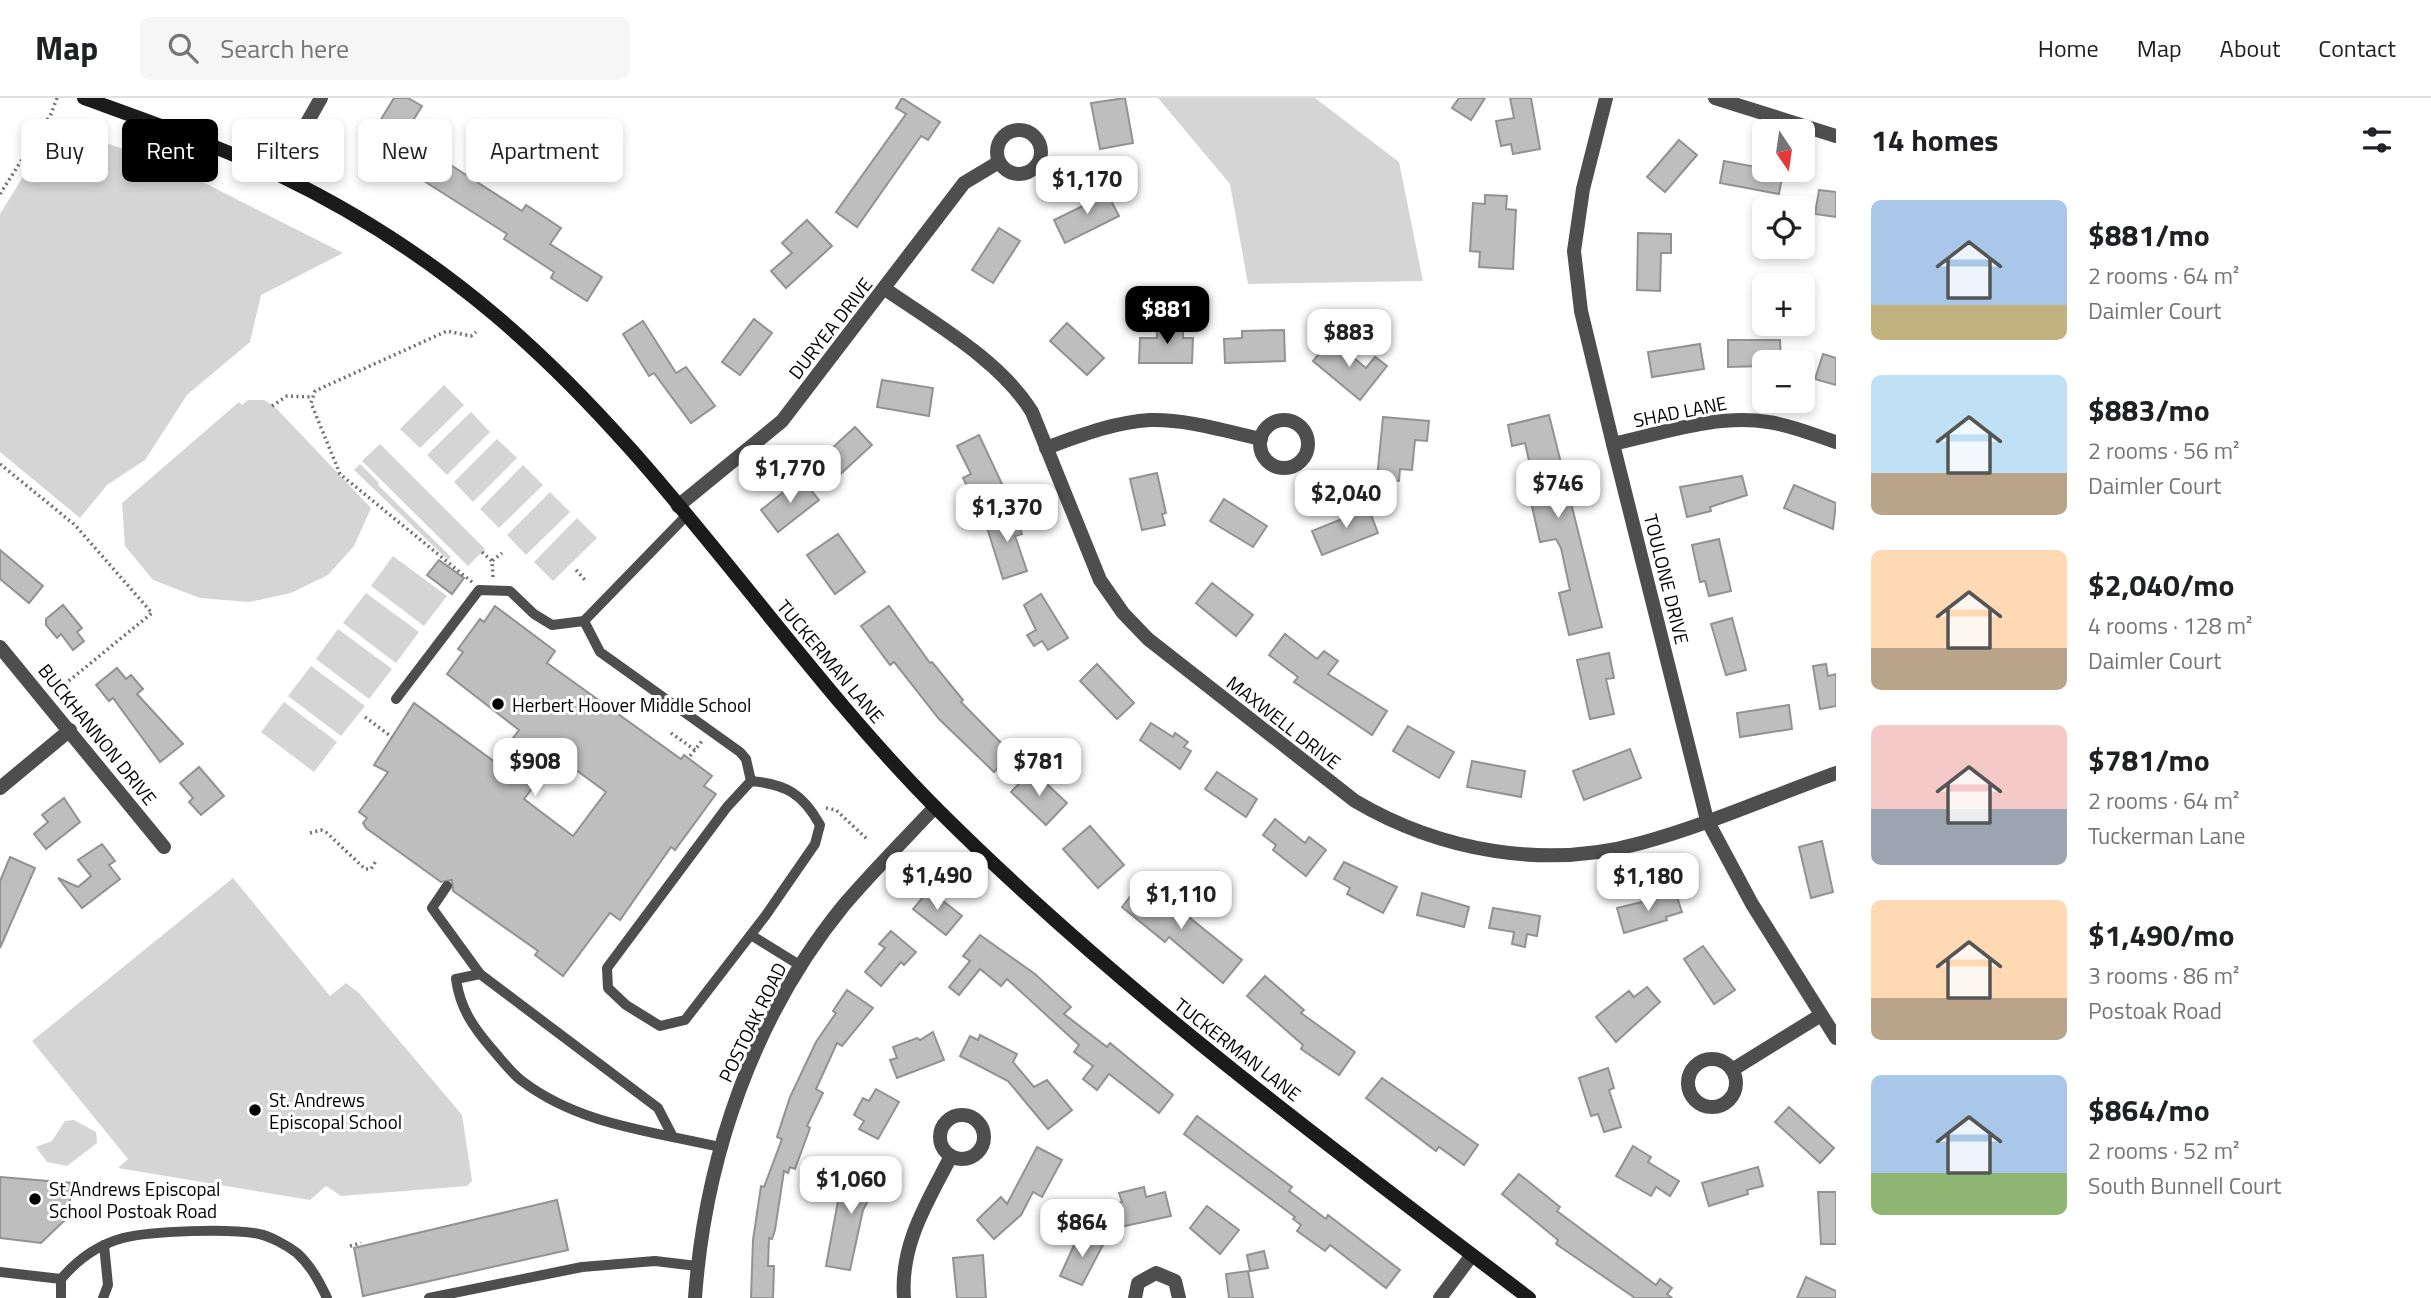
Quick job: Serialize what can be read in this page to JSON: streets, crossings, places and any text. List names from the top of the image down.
{
  "streets": {
    "main road": ["TUCKERMAN LANE"],
    "street": [
      "DURYEA DRIVE",
      "SHAD LANE",
      "TOULONE DRIVE",
      "MAXWELL DRIVE",
      "BUCKHANNON DRIVE",
      "POSTOAK ROAD"
    ]
  },
  "crossings": [
    ["DURYEA DRIVE", "TUCKERMAN LANE"],
    ["DURYEA DRIVE", "MAXWELL DRIVE"],
    ["SHAD LANE", "TOULONE DRIVE"],
    ["TOULONE DRIVE", "MAXWELL DRIVE"],
    ["TUCKERMAN LANE", "POSTOAK ROAD"]
  ],
  "places": ["Herbert Hoover Middle School", "St. Andrews Episcopal School", "St Andrews Episcopal School Postoak Road"],
  "north": "bottom",
  "page": {
    "header": "Map",
    "search": "Search here",
    "nav": [
      "Home",
      "Map",
      "About",
      "Contact"
    ],
    "heading": "14 homes",
    "map_buttons": ["+", "−"],
    "chip": [
      "Buy",
      "Rent",
      "Filters",
      "New",
      "Apartment"
    ],
    "price": [
      "$1,170",
      "$881",
      "$883",
      "$1,770",
      "$746",
      "$2,040",
      "$1,370",
      "$908",
      "$781",
      "$1,490",
      "$1,180",
      "$1,110",
      "$1,060",
      "$864"
    ],
    "list": [
      {
        "name": "$881/mo",
        "note": "2 rooms · 64 m² · Daimler Court"
      },
      {
        "name": "$883/mo",
        "note": "2 rooms · 56 m² · Daimler Court"
      },
      {
        "name": "$2,040/mo",
        "note": "4 rooms · 128 m² · Daimler Court"
      },
      {
        "name": "$781/mo",
        "note": "2 rooms · 64 m² · Tuckerman Lane"
      },
      {
        "name": "$1,490/mo",
        "note": "3 rooms · 86 m² · Postoak Road"
      },
      {
        "name": "$864/mo",
        "note": "2 rooms · 52 m² · South Bunnell Court"
      }
    ]
  }
}
